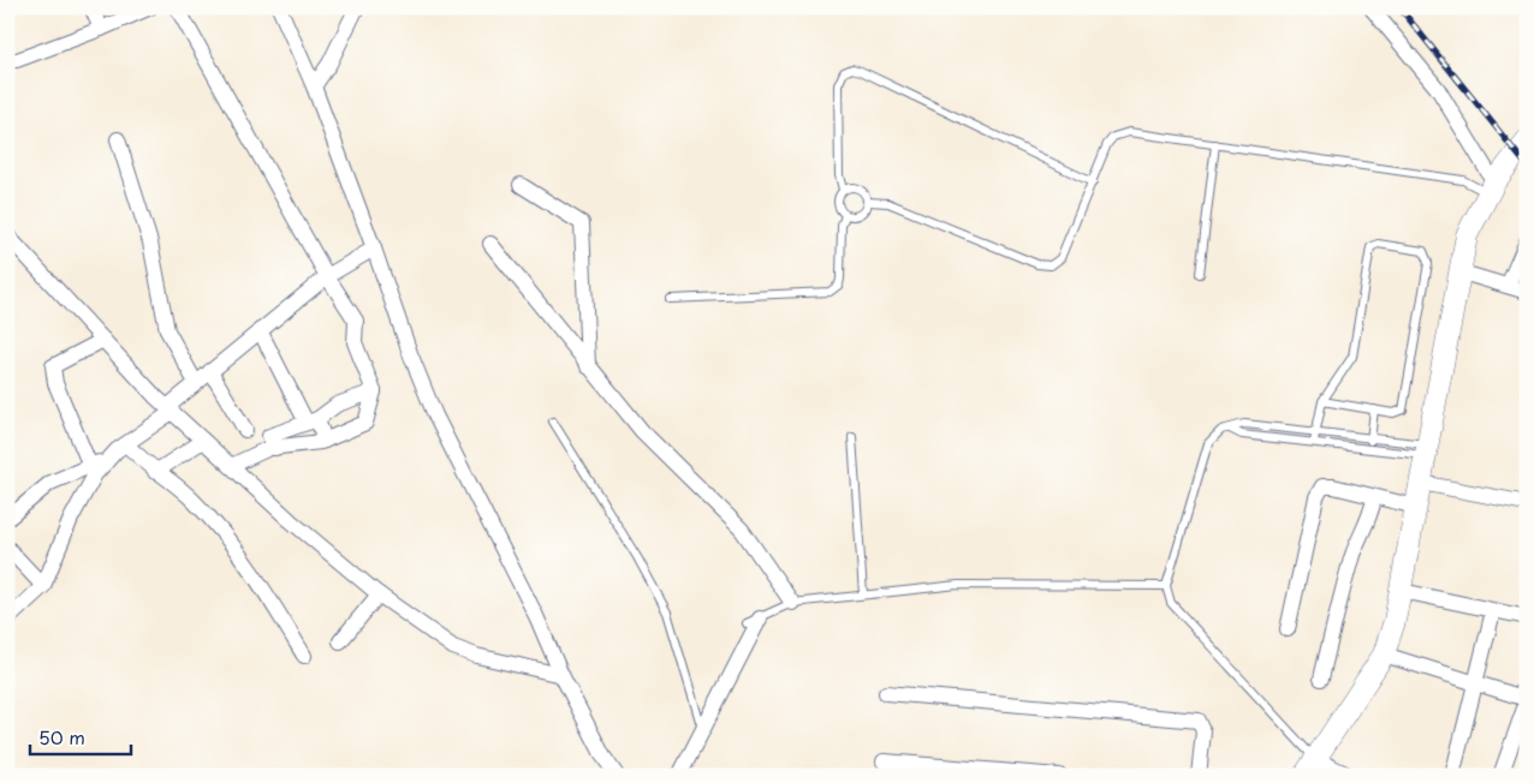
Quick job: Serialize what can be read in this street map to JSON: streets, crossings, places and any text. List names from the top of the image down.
{
  "scale_bar": "50 m"
}
